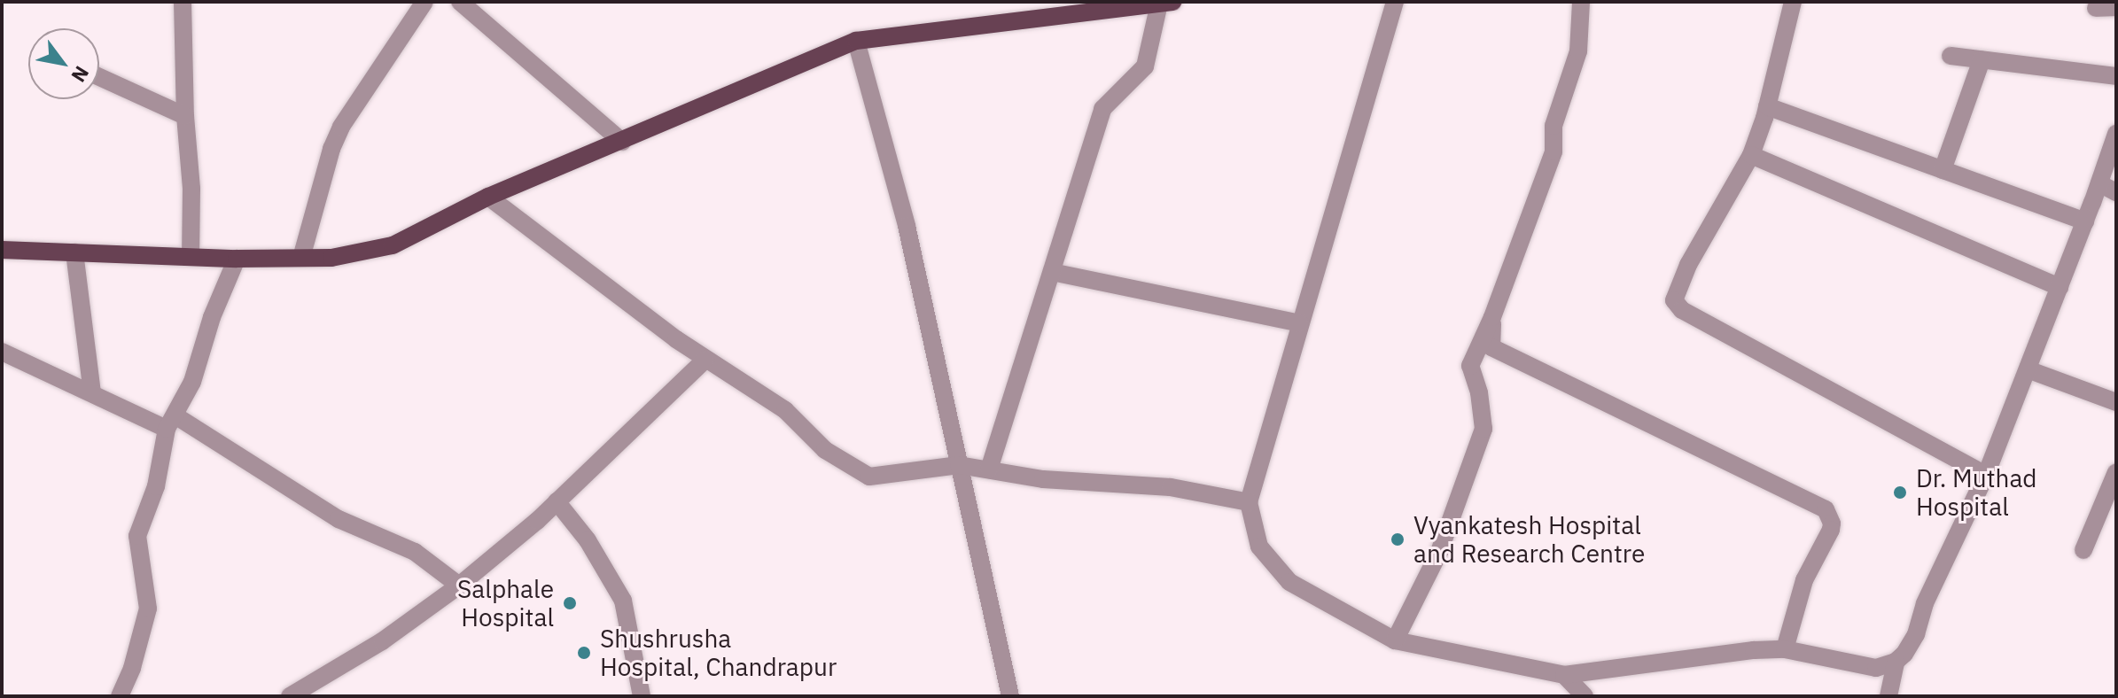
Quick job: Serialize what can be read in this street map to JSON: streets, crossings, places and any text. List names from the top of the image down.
{
  "places": [
    "Dr. Muthad Hospital",
    "Vyankatesh Hospital and Research Centre",
    "Salphale Hospital",
    "Shushrusha Hospital, Chandrapur"
  ],
  "north": "bottom right"
}
